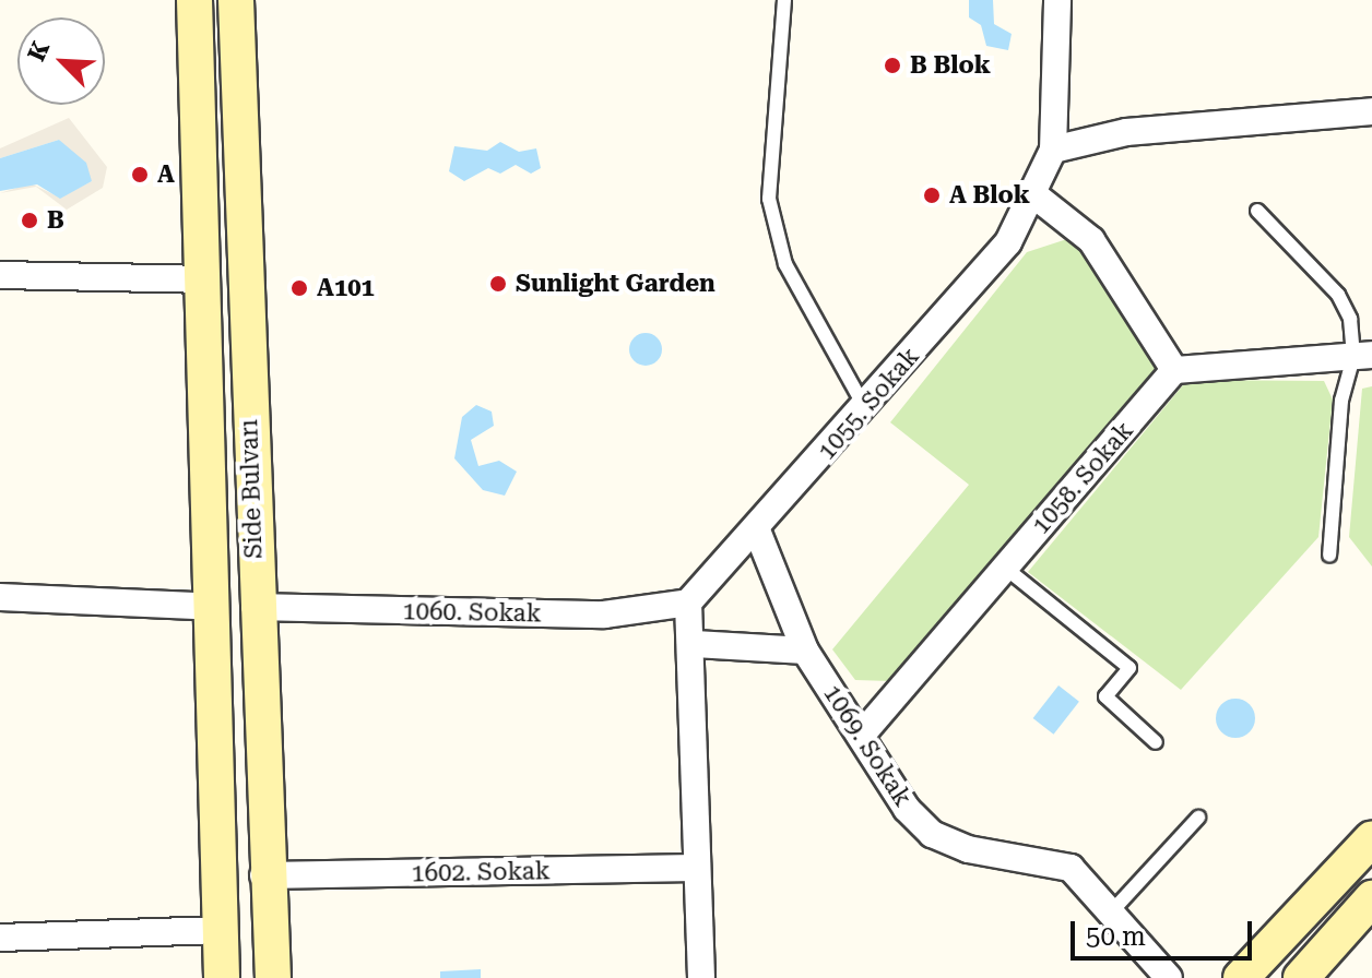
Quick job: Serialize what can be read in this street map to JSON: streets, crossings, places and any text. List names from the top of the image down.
{
  "streets": {
    "main road": ["Side Bulvarı"],
    "street": [
      "1055. Sokak",
      "1058. Sokak",
      "1060. Sokak",
      "1069. Sokak",
      "1602. Sokak"
    ]
  },
  "crossings": [
    ["1055. Sokak", "1060. Sokak"],
    ["1055. Sokak", "1069. Sokak"],
    ["1058. Sokak", "1069. Sokak"],
    ["Side Bulvarı", "1060. Sokak"],
    ["Side Bulvarı", "1602. Sokak"]
  ],
  "places": [
    "B Blok",
    "A",
    "A Blok",
    "B",
    "Sunlight Garden",
    "A101"
  ],
  "scale_bar": "50 m",
  "north": "top left"
}
